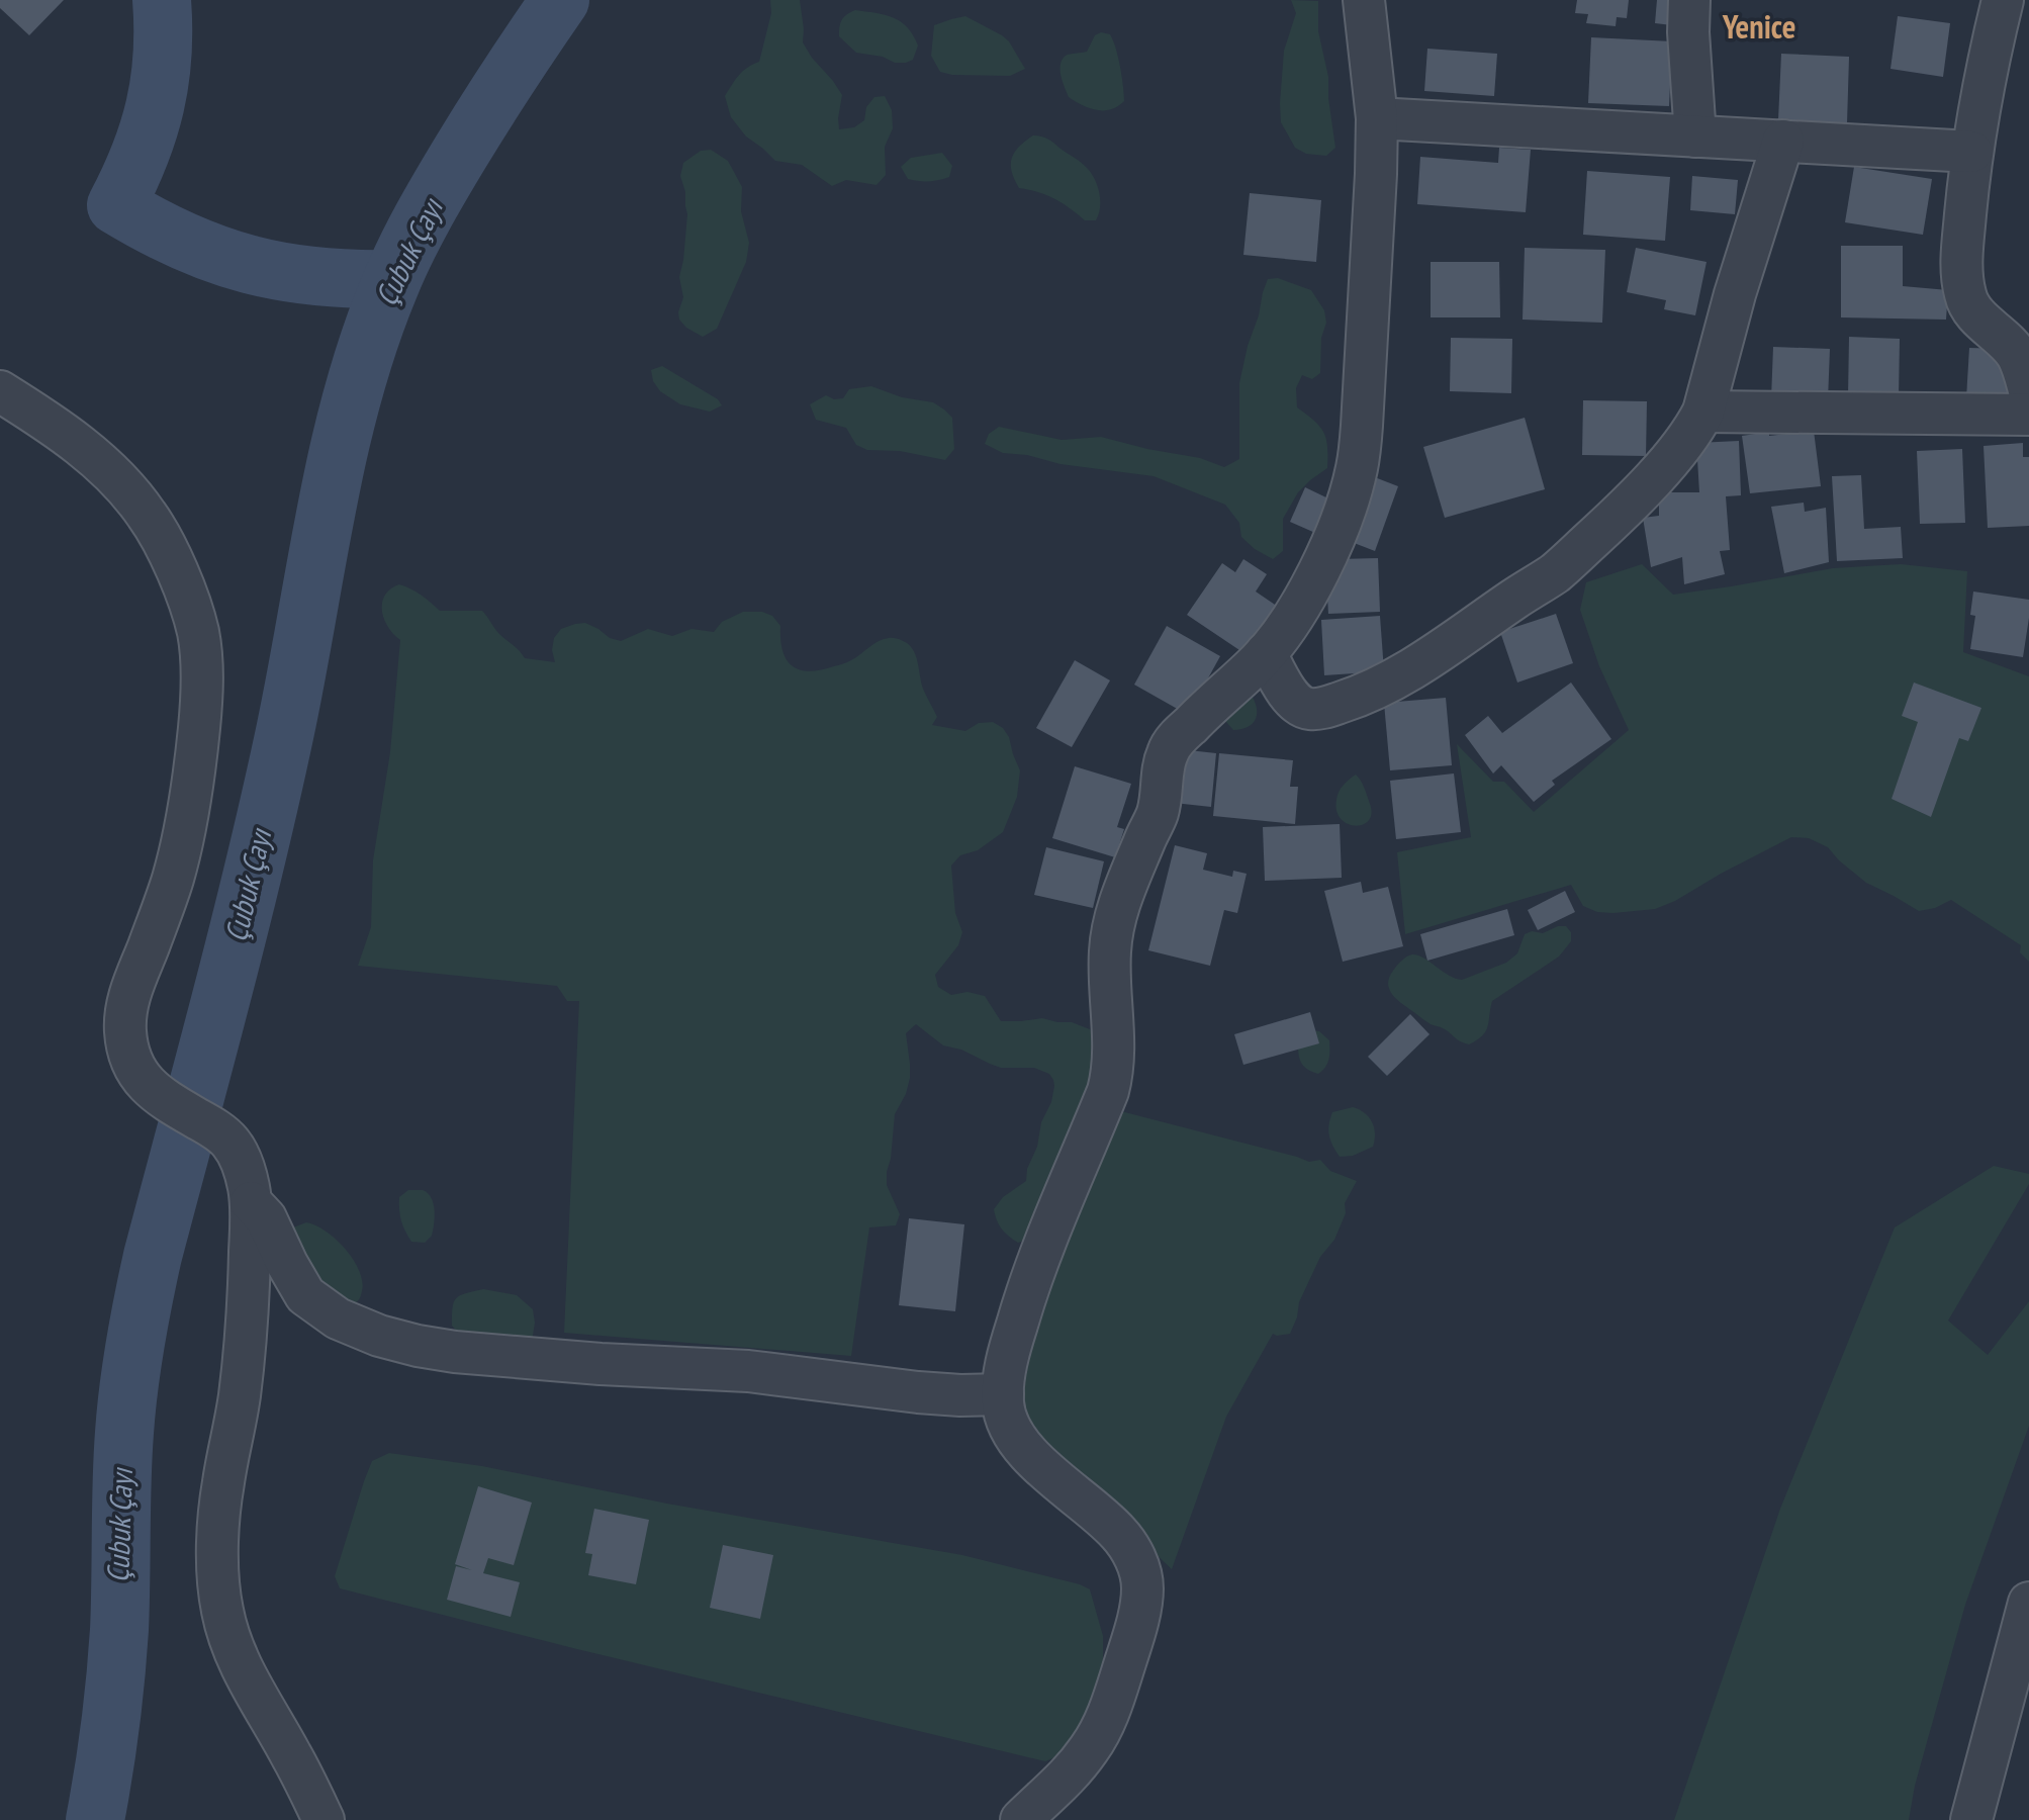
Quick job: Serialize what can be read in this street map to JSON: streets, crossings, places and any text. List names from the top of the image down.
{
  "districts": ["Yenice"],
  "water": ["Çubuk Çayı"]
}
